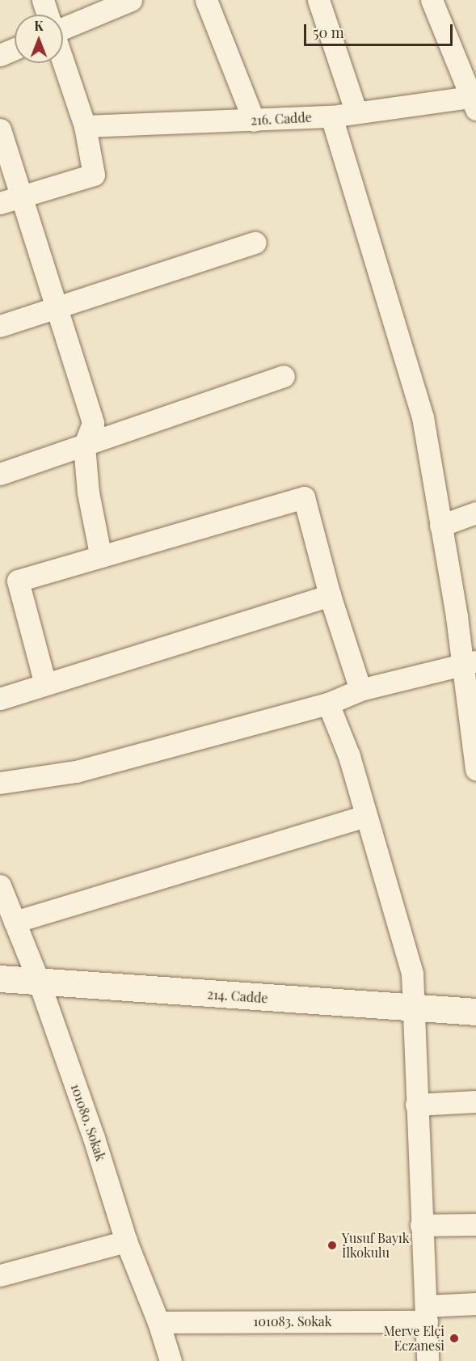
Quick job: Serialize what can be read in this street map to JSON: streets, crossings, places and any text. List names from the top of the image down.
{
  "streets": {
    "street": [
      "216. Cadde",
      "214. Cadde",
      "101080. Sokak",
      "101083. Sokak"
    ]
  },
  "crossings": [
    ["214. Cadde", "101080. Sokak"],
    ["101080. Sokak", "101083. Sokak"]
  ],
  "places": ["Yusuf Bayık İlkokulu", "Merve Elçi Eczanesi"],
  "scale_bar": "50 m",
  "north": "top"
}
